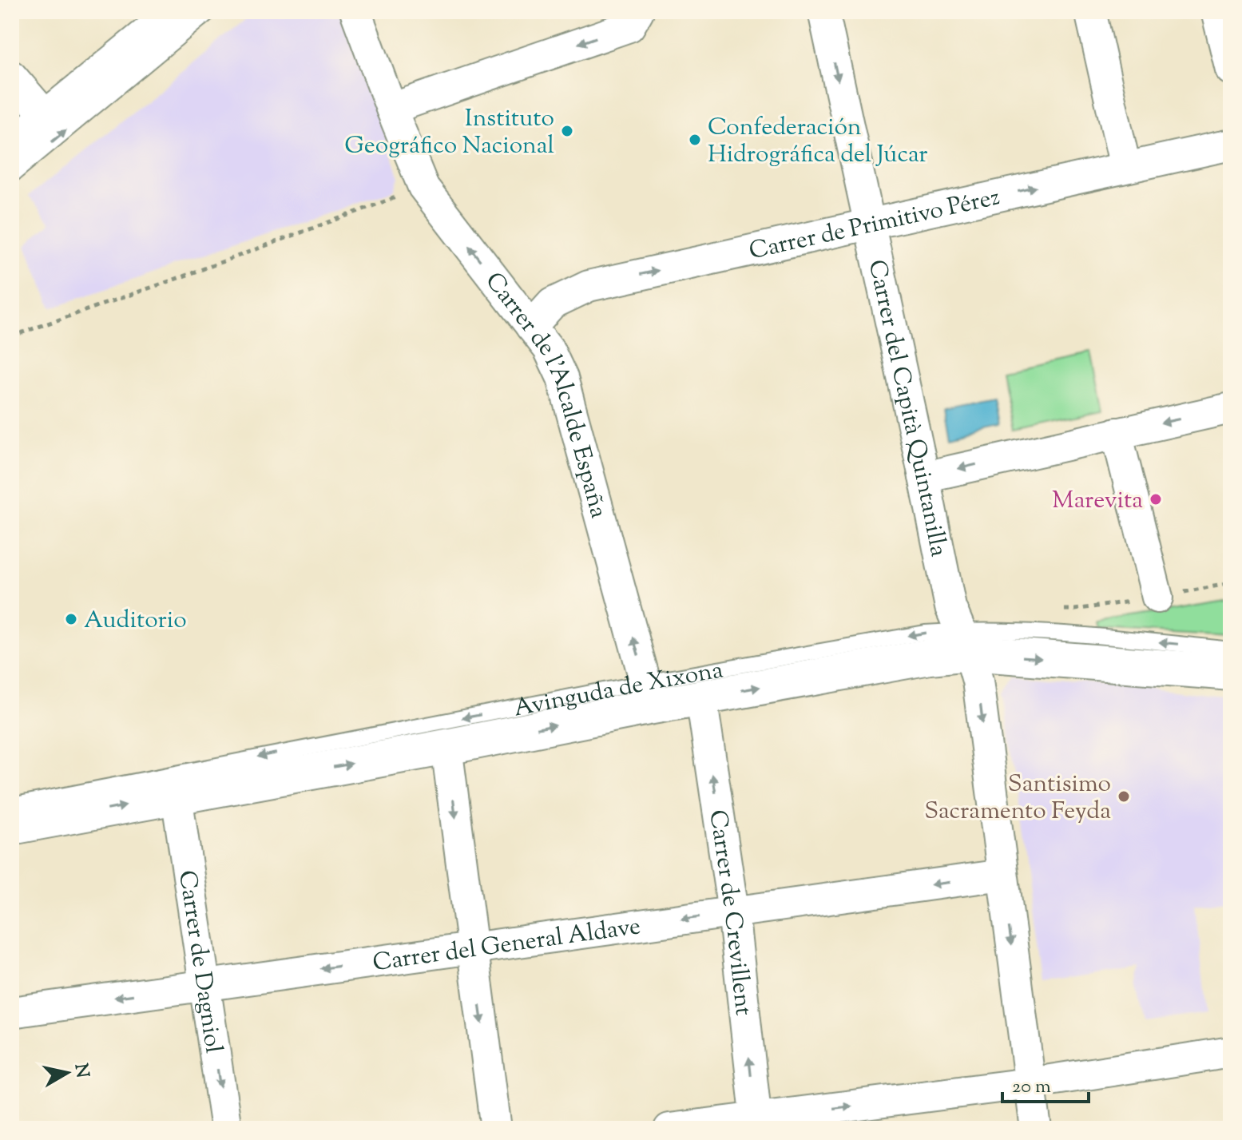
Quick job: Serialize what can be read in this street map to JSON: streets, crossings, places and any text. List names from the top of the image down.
{
  "streets": {
    "main road": ["Avinguda de Xixona"],
    "street": [
      "Carrer de Primitivo Pérez",
      "Carrer de l'Alcalde España",
      "Carrer del Capità Quintanilla",
      "Carrer de Crevillent",
      "Carrer del General Aldave",
      "Carrer de Dagniol"
    ]
  },
  "crossings": [
    ["Carrer de Primitivo Pérez", "Carrer de l'Alcalde España"],
    ["Carrer de Primitivo Pérez", "Carrer del Capità Quintanilla"],
    ["Carrer de l'Alcalde España", "Avinguda de Xixona"],
    ["Carrer del Capità Quintanilla", "Avinguda de Xixona"],
    ["Carrer del Capità Quintanilla", "Carrer del General Aldave"],
    ["Avinguda de Xixona", "Carrer de Crevillent"],
    ["Avinguda de Xixona", "Carrer de Dagniol"],
    ["Carrer de Crevillent", "Carrer del General Aldave"],
    ["Carrer del General Aldave", "Carrer de Dagniol"]
  ],
  "one_way": ["Carrer de l'Alcalde España", "Carrer del Capità Quintanilla"],
  "places": [
    "Instituto Geográfico Nacional",
    "Confederación Hidrográfica del Júcar",
    "Marevita",
    "Auditorio",
    "Santisimo Sacramento Feyda"
  ],
  "scale_bar": "20 m",
  "north": "right"
}
